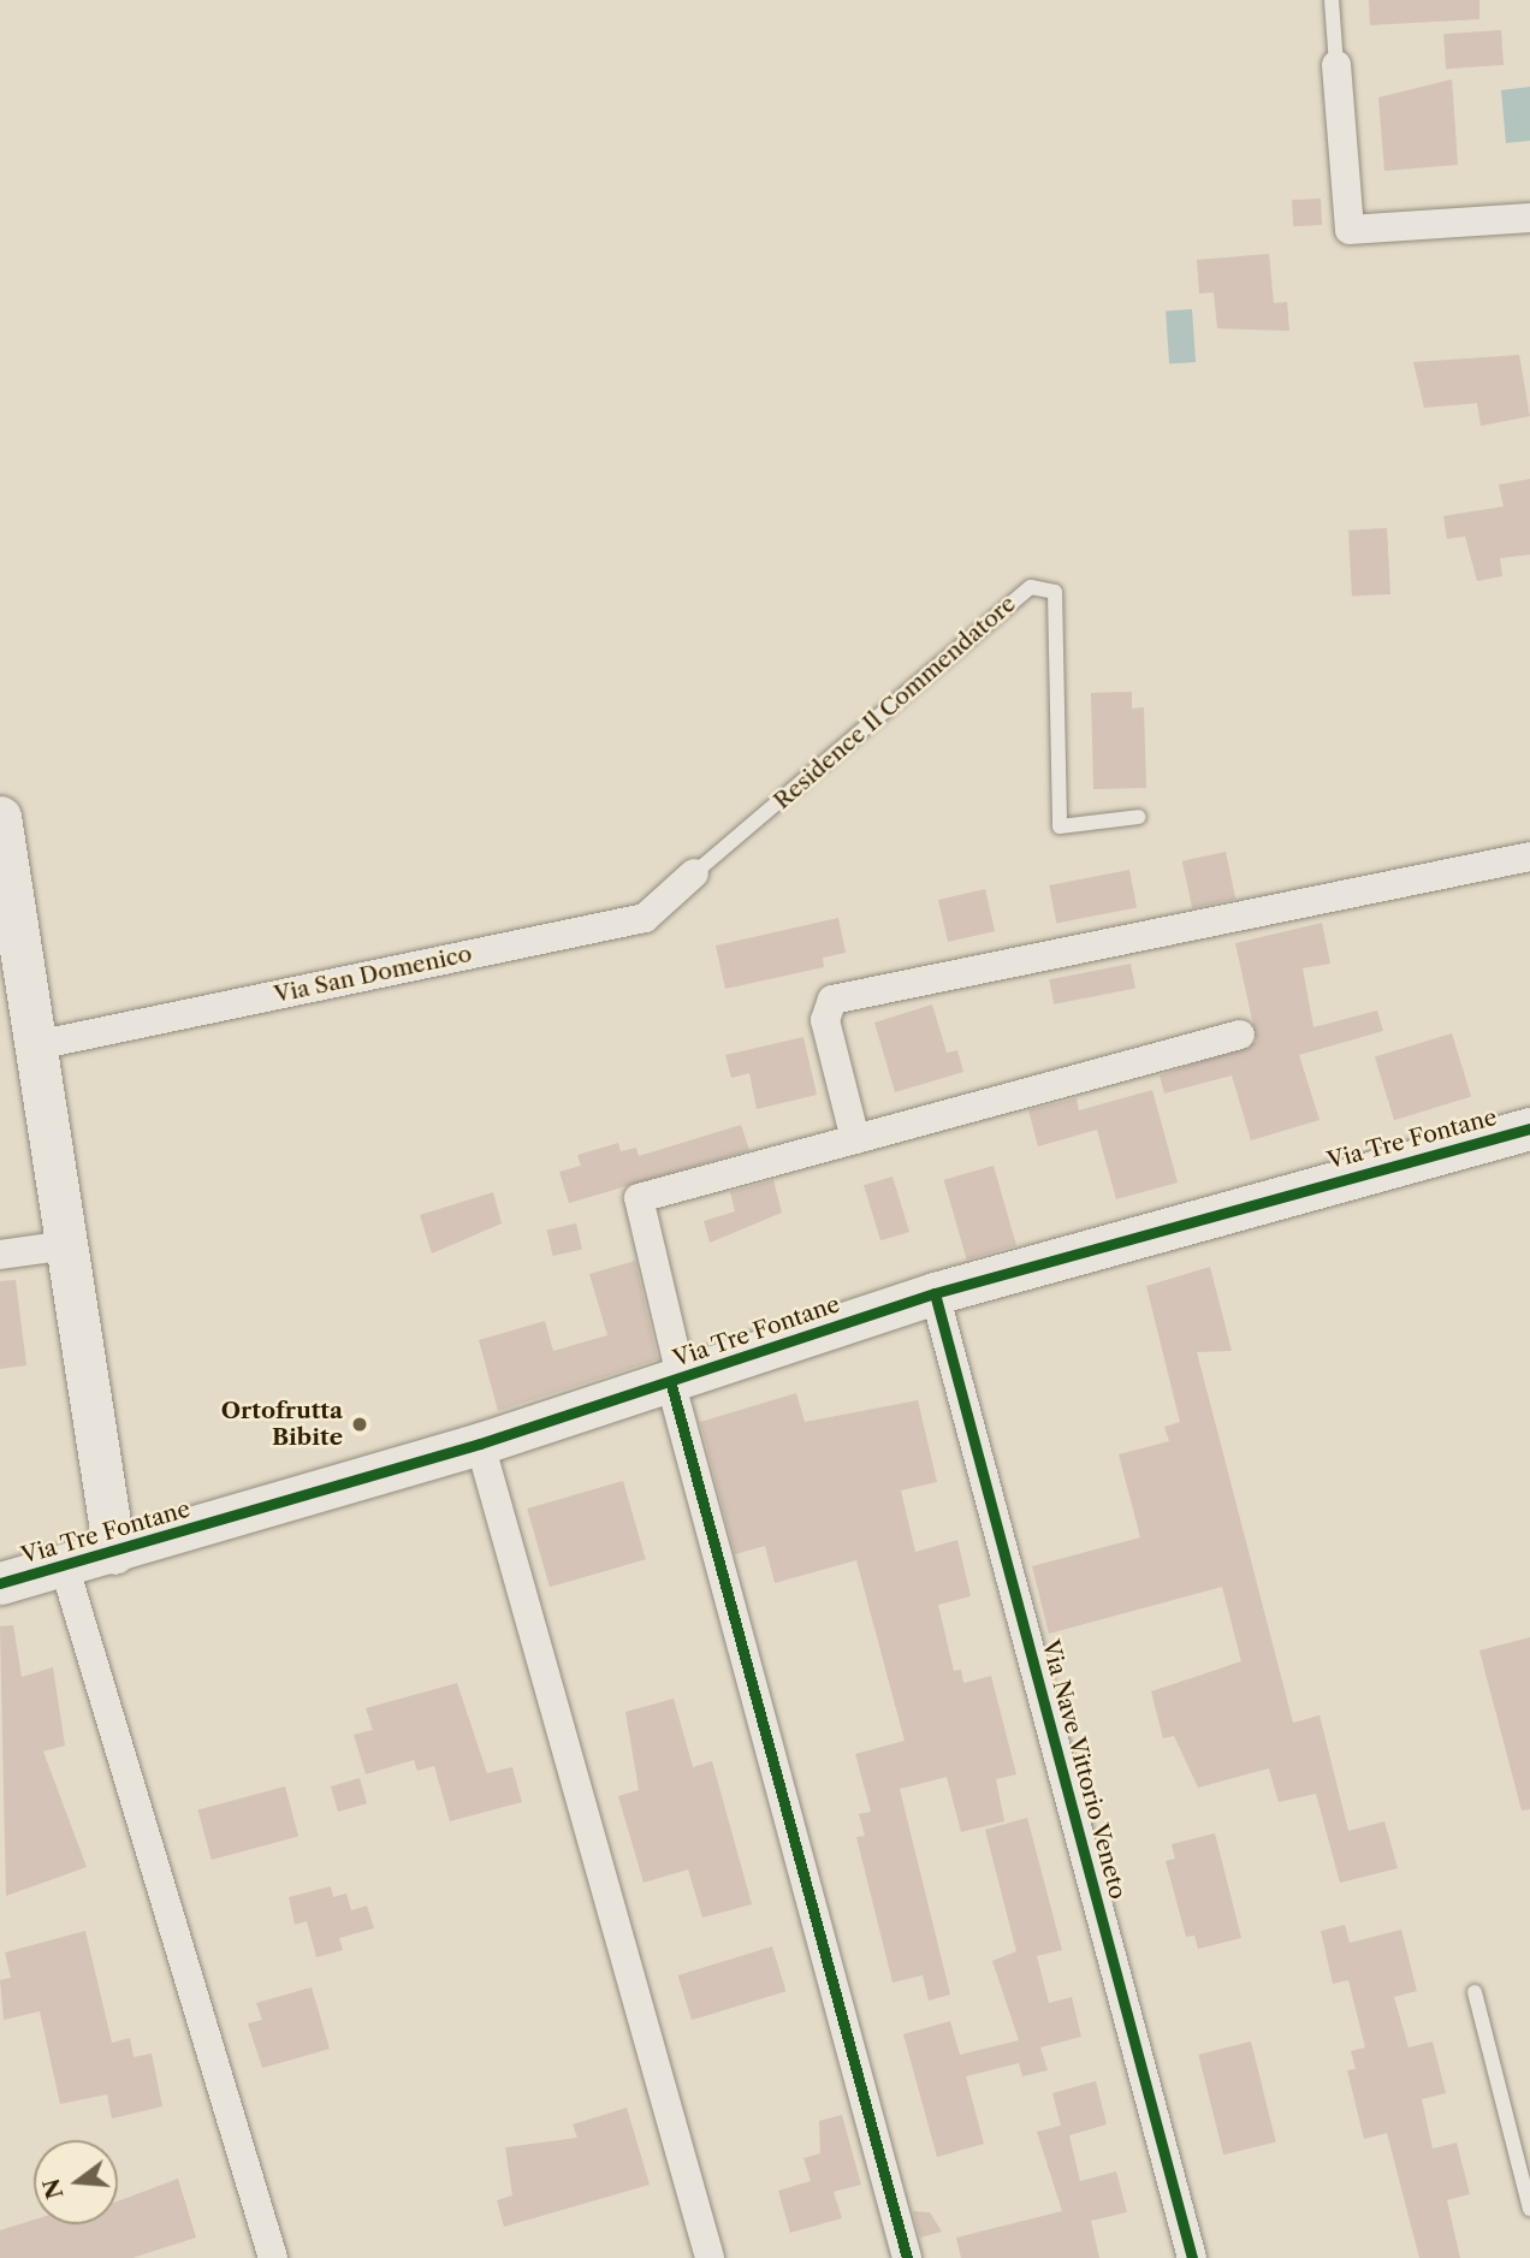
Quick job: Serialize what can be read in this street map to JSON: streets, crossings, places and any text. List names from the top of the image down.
{
  "streets": {
    "street": ["Via San Domenico", "Via Tre Fontane", "Via Nave Vittorio Veneto"],
    "lane": ["Residence Il Commendatore"]
  },
  "crossings": [
    ["Residence Il Commendatore", "Via San Domenico"],
    ["Via Tre Fontane", "Via Nave Vittorio Veneto"]
  ],
  "places": ["Ortofrutta Bibite"],
  "north": "left"
}
